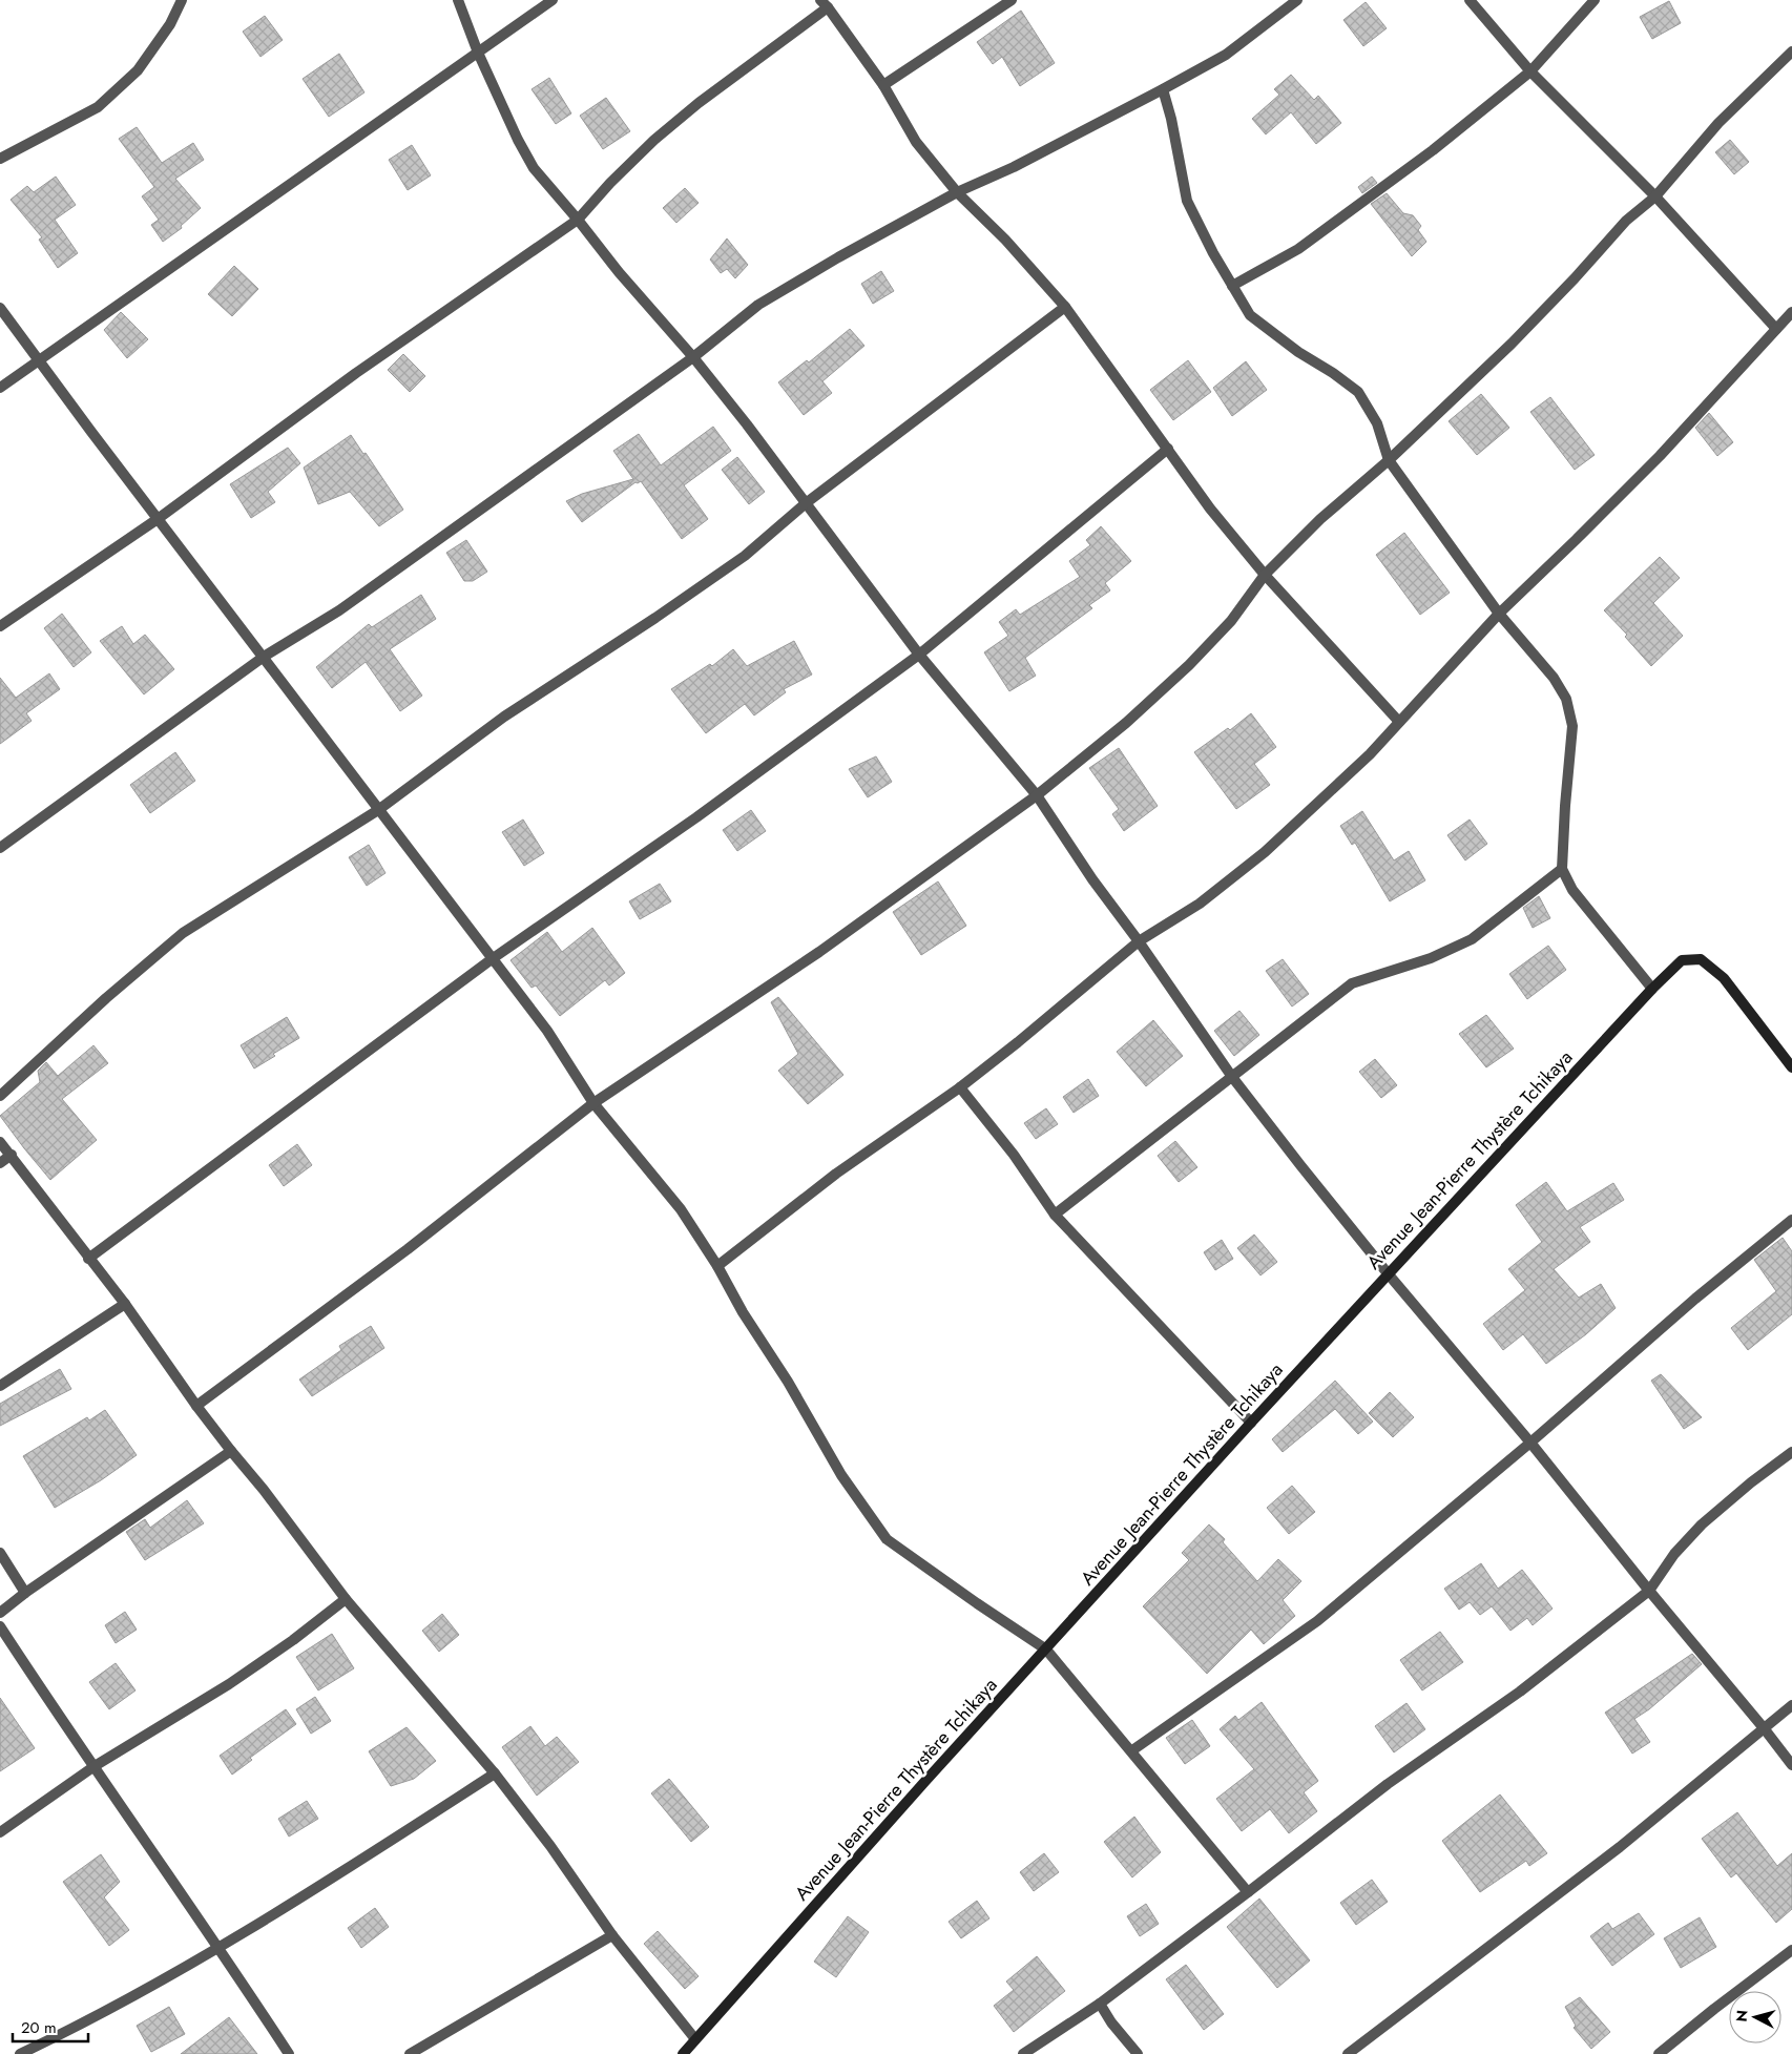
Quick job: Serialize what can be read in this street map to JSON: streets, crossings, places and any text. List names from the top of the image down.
{
  "streets": {
    "street": ["Avenue Jean-Pierre Thystère Tchikaya"]
  },
  "scale_bar": "20 m",
  "north": "left"
}
